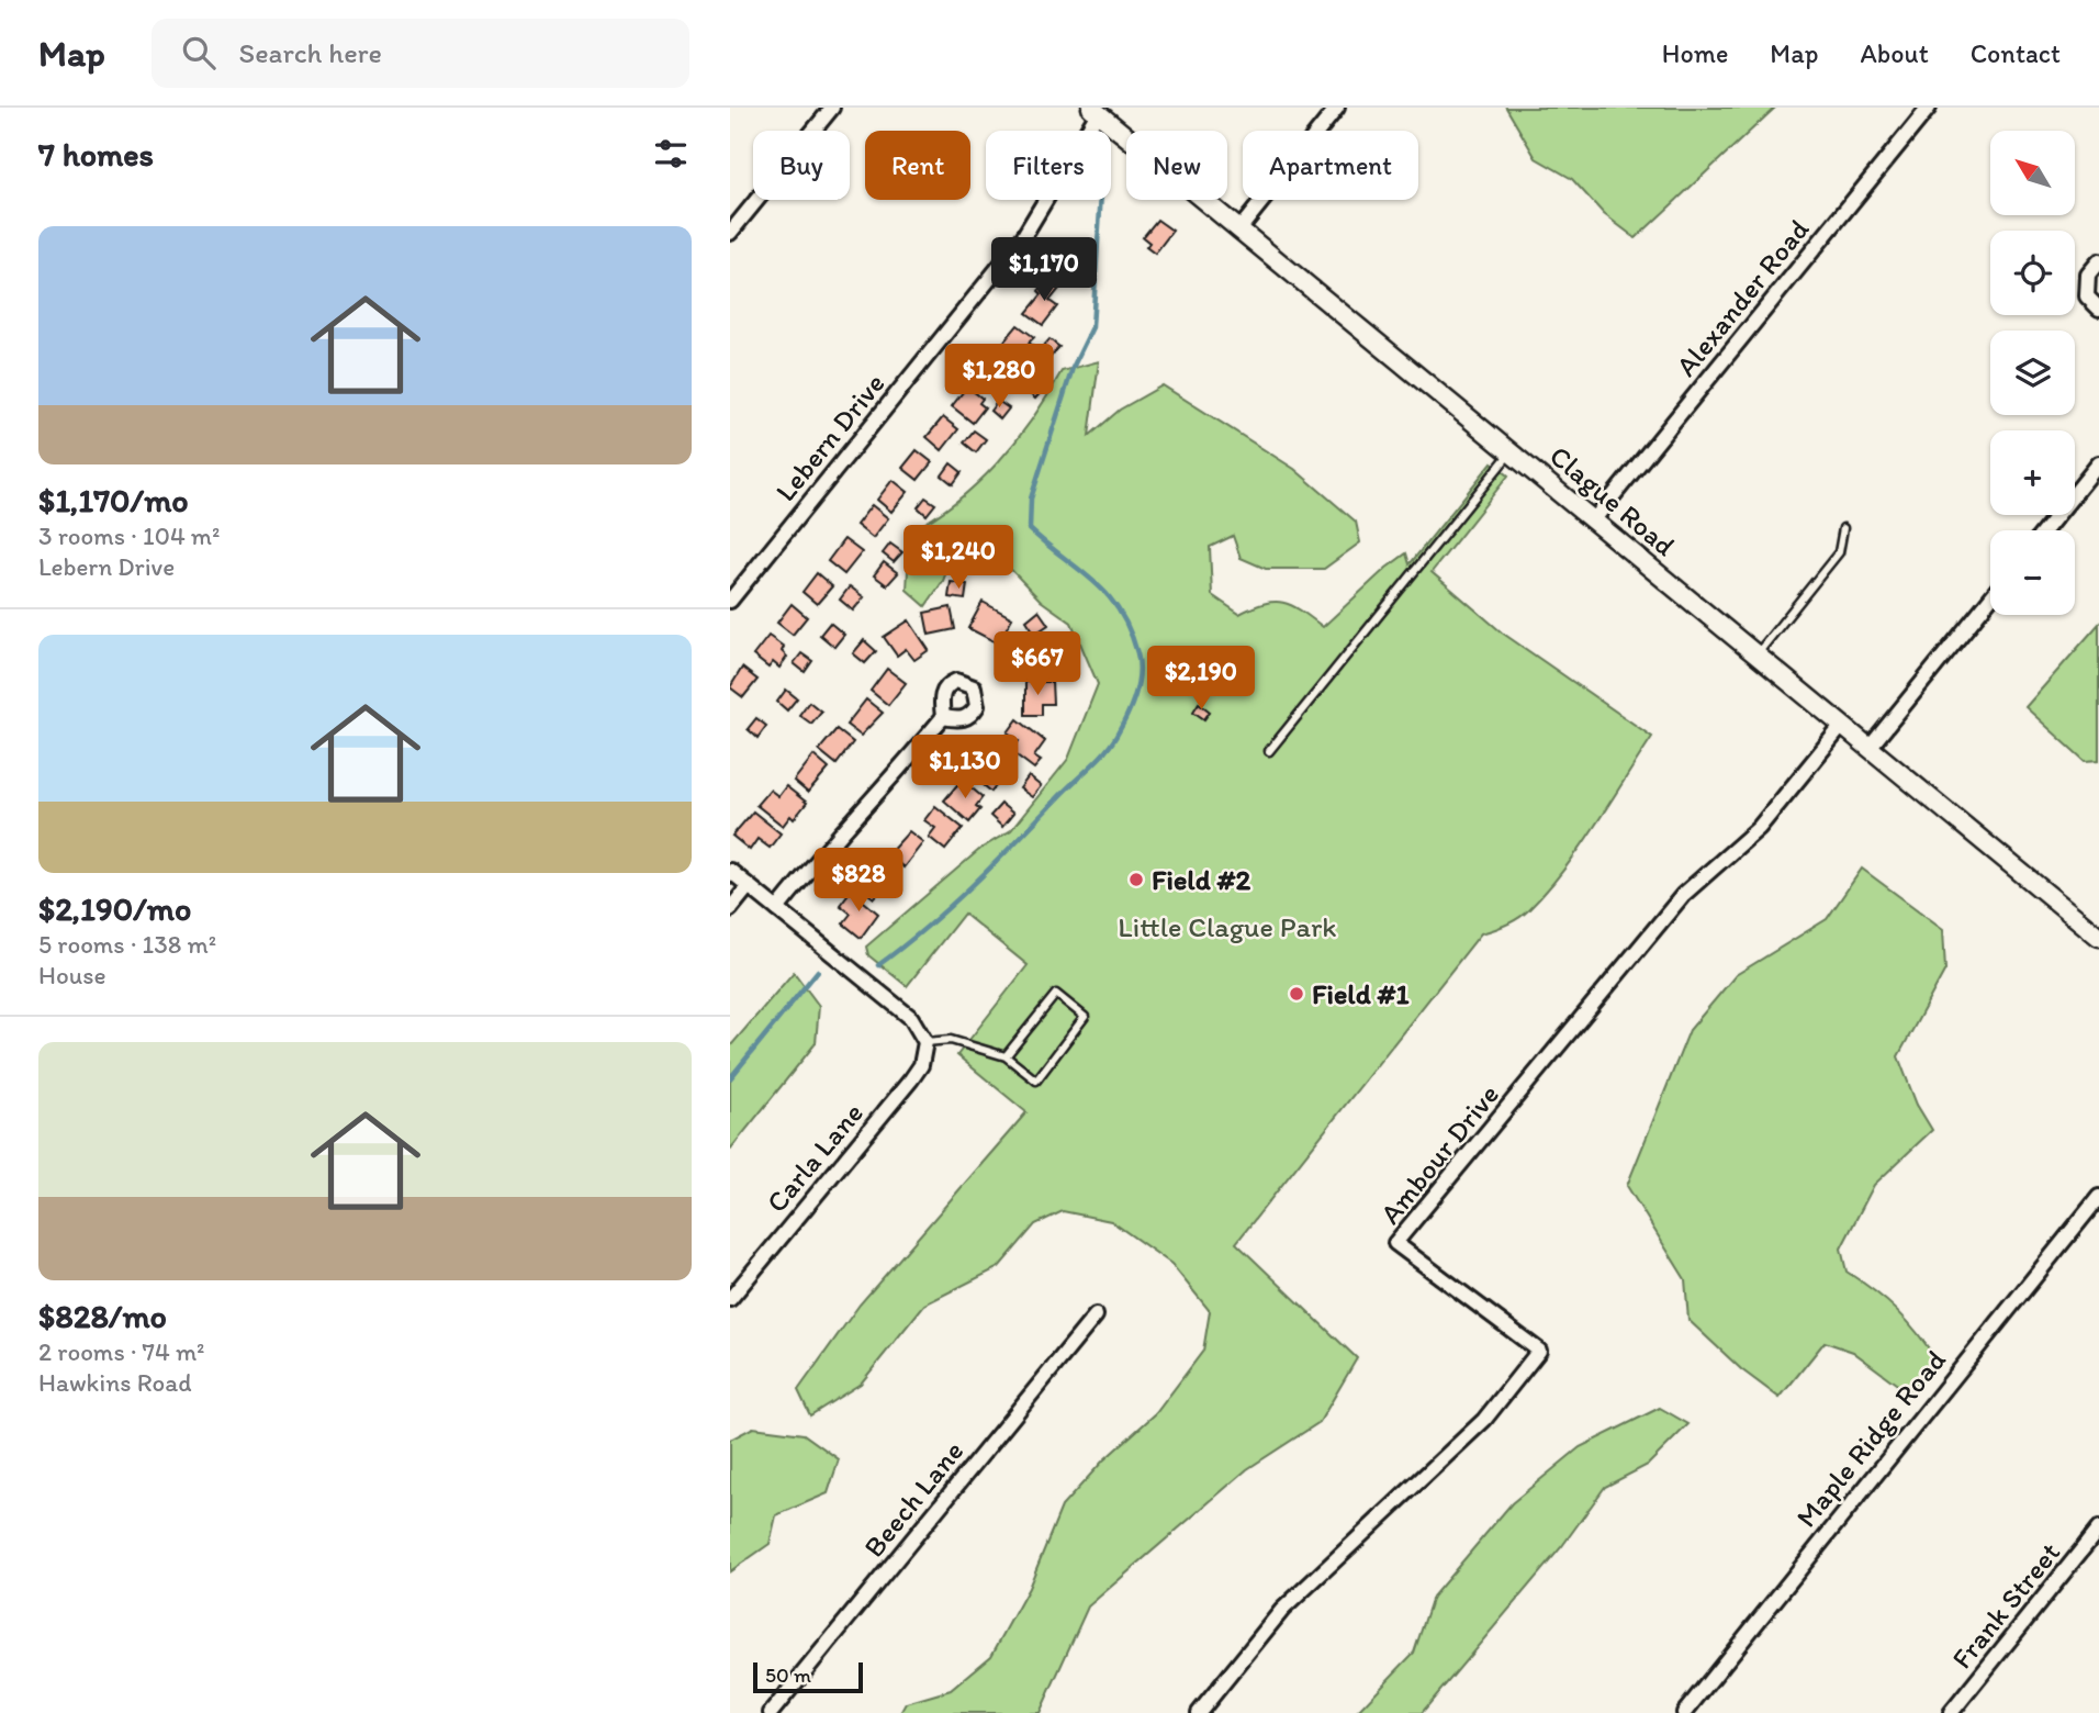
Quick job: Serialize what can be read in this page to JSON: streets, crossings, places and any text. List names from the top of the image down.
{
  "streets": {
    "main road": ["Clague Road"],
    "street": [
      "Alexander Road",
      "Lebern Drive",
      "Ambour Drive",
      "Carla Lane",
      "Maple Ridge Road",
      "Beech Lane",
      "Frank Street"
    ]
  },
  "crossings": [
    ["Alexander Road", "Clague Road"],
    ["Lebern Drive", "Clague Road"],
    ["Clague Road", "Ambour Drive"]
  ],
  "parks": ["Little Clague Park"],
  "places": ["Field #2", "Field #1"],
  "scale_bar": "50 m",
  "north": "top left",
  "page": {
    "header": "Map",
    "search": "Search here",
    "nav": [
      "Home",
      "Map",
      "About",
      "Contact"
    ],
    "heading": "7 homes",
    "map_buttons": ["+", "−"],
    "chip": [
      "Buy",
      "Rent",
      "Filters",
      "New",
      "Apartment"
    ],
    "list": [
      {
        "name": "$1,170/mo",
        "note": "3 rooms · 104 m² · Lebern Drive"
      },
      {
        "name": "$2,190/mo",
        "note": "5 rooms · 138 m² · House"
      },
      {
        "name": "$828/mo",
        "note": "2 rooms · 74 m² · Hawkins Road"
      }
    ],
    "price": [
      "$1,170",
      "$1,280",
      "$1,240",
      "$667",
      "$2,190",
      "$1,130",
      "$828"
    ],
    "scale": "50 m"
  }
}
